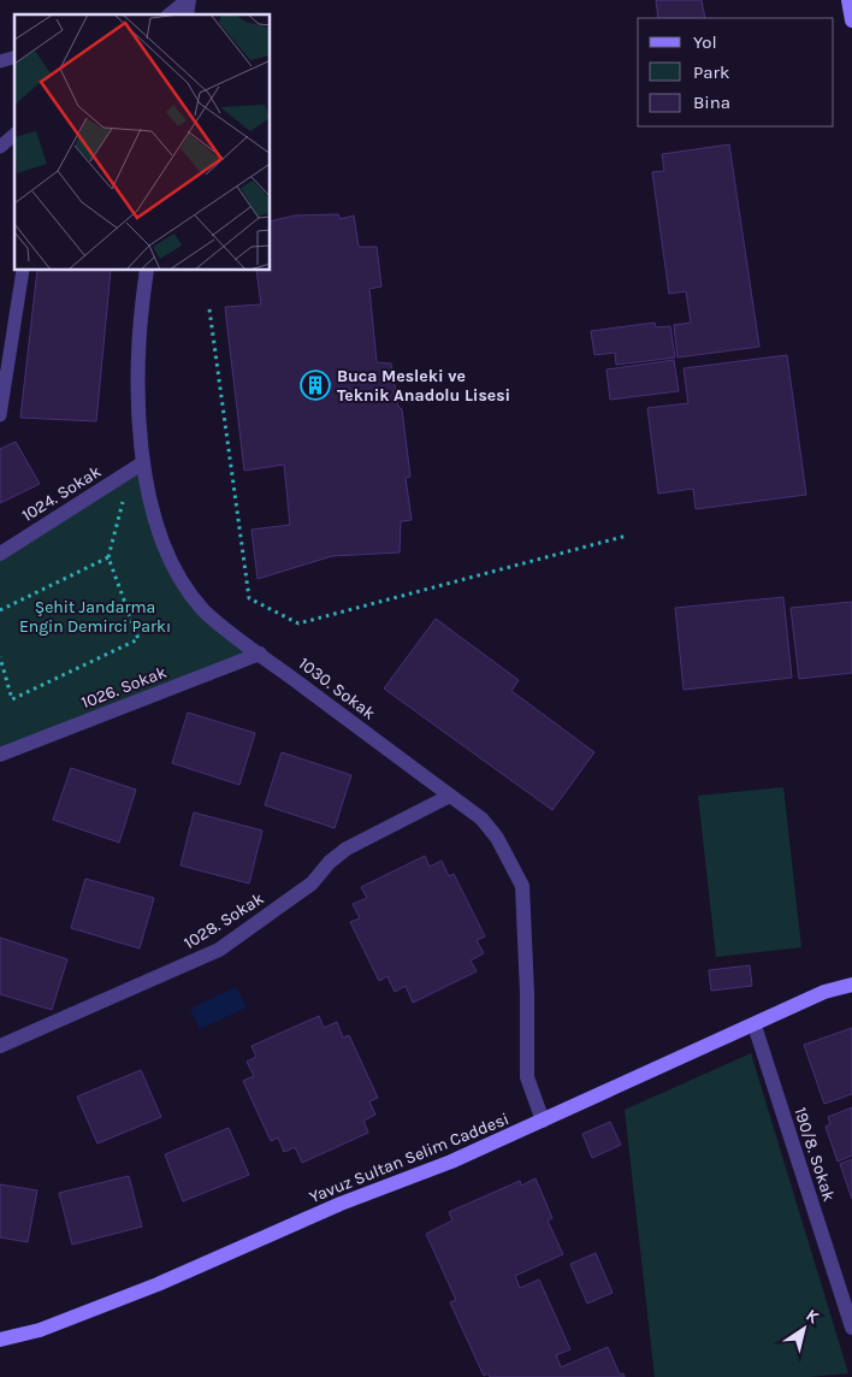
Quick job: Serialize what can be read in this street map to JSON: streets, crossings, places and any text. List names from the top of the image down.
{
  "streets": {
    "main road": ["Yavuz Sultan Selim Caddesi"],
    "street": [
      "1024. Sokak",
      "1026. Sokak",
      "1030. Sokak",
      "1028. Sokak",
      "190/8. Sokak"
    ]
  },
  "crossings": [
    ["1024. Sokak", "1030. Sokak"],
    ["1026. Sokak", "1030. Sokak"],
    ["1030. Sokak", "1028. Sokak"],
    ["1030. Sokak", "Yavuz Sultan Selim Caddesi"],
    ["190/8. Sokak", "Yavuz Sultan Selim Caddesi"]
  ],
  "parks": ["Şehit Jandarma Engin Demirci Parkı"],
  "places": {
    "building": ["Buca Mesleki ve Teknik Anadolu Lisesi"]
  },
  "legend": ["Yol", "Park", "Bina"],
  "north": "top right"
}
